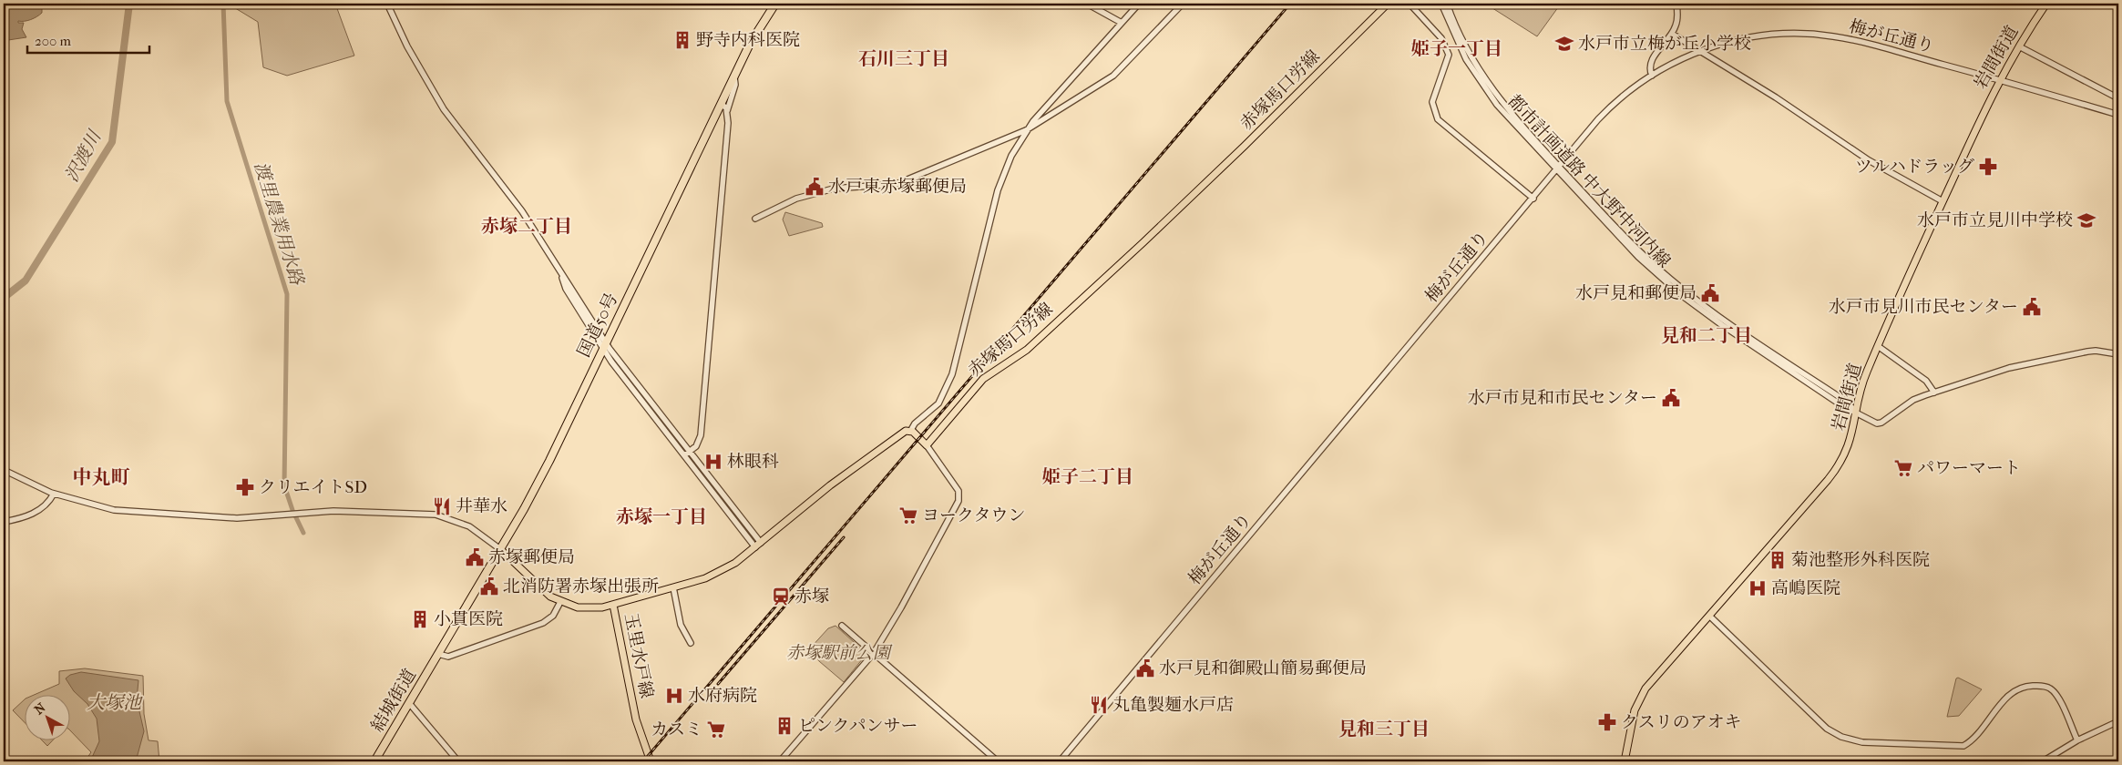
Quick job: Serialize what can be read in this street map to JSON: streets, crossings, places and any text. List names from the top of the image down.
{
  "streets": {
    "highway": ["国道50号", "結城街道"],
    "main road": ["岩間街道", "赤塚馬口労線", "玉里水戸線"],
    "street": ["梅が丘通り", "都市計画道路 中大野中河内線"]
  },
  "crossings": [
    ["梅が丘通り", "岩間街道"],
    ["梅が丘通り", "都市計画道路 中大野中河内線"],
    ["岩間街道", "都市計画道路 中大野中河内線"],
    ["国道50号", "玉里水戸線"],
    ["国道50号", "結城街道"]
  ],
  "districts": [
    "姫子一丁目",
    "石川三丁目",
    "赤塚二丁目",
    "見和二丁目",
    "姫子二丁目",
    "中丸町",
    "赤塚一丁目",
    "見和三丁目"
  ],
  "water": ["沢渡川", "渡里農業用水路", "大塚池"],
  "parks": ["赤塚駅前公園"],
  "places": {
    "building": [
      "野寺内科医院",
      "菊池整形外科医院",
      "小貫医院",
      "ピンクパンサー"
    ],
    "school or university": ["水戸市立梅が丘小学校", "水戸市立見川中学校"],
    "pharmacy": ["ツルハドラッグ", "クリエイトSD", "クスリのアオキ"],
    "public building": [
      "水戸東赤塚郵便局",
      "水戸見和郵便局",
      "水戸市見川市民センター",
      "水戸市見和市民センター",
      "赤塚郵便局",
      "北消防署赤塚出張所",
      "水戸見和御殿山簡易郵便局"
    ],
    "hospital": ["林眼科", "高嶋医院", "水府病院"],
    "supermarket": ["パワーマート", "ヨークタウン", "カスミ"],
    "restaurant": ["井華水", "丸亀製麺水戸店"],
    "station": ["赤塚"]
  },
  "scale_bar": "200 m",
  "north": "top left"
}
